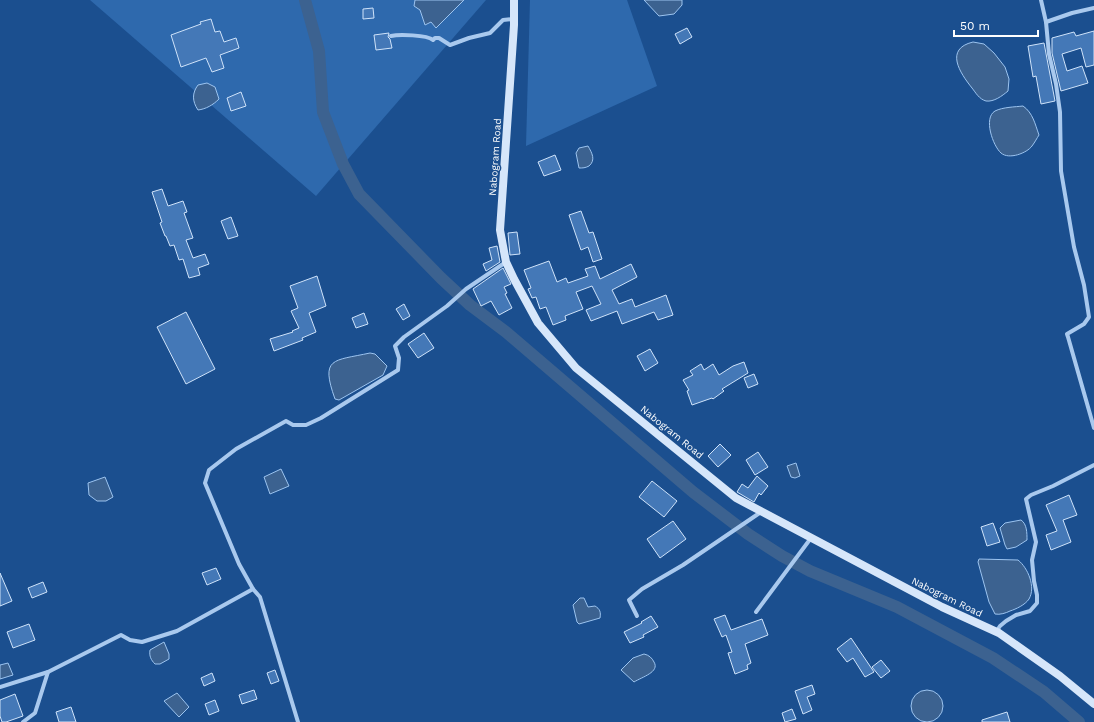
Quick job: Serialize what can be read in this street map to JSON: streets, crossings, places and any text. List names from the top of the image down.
{
  "streets": {
    "main road": ["Nabogram Road"]
  },
  "scale_bar": "50 m"
}
